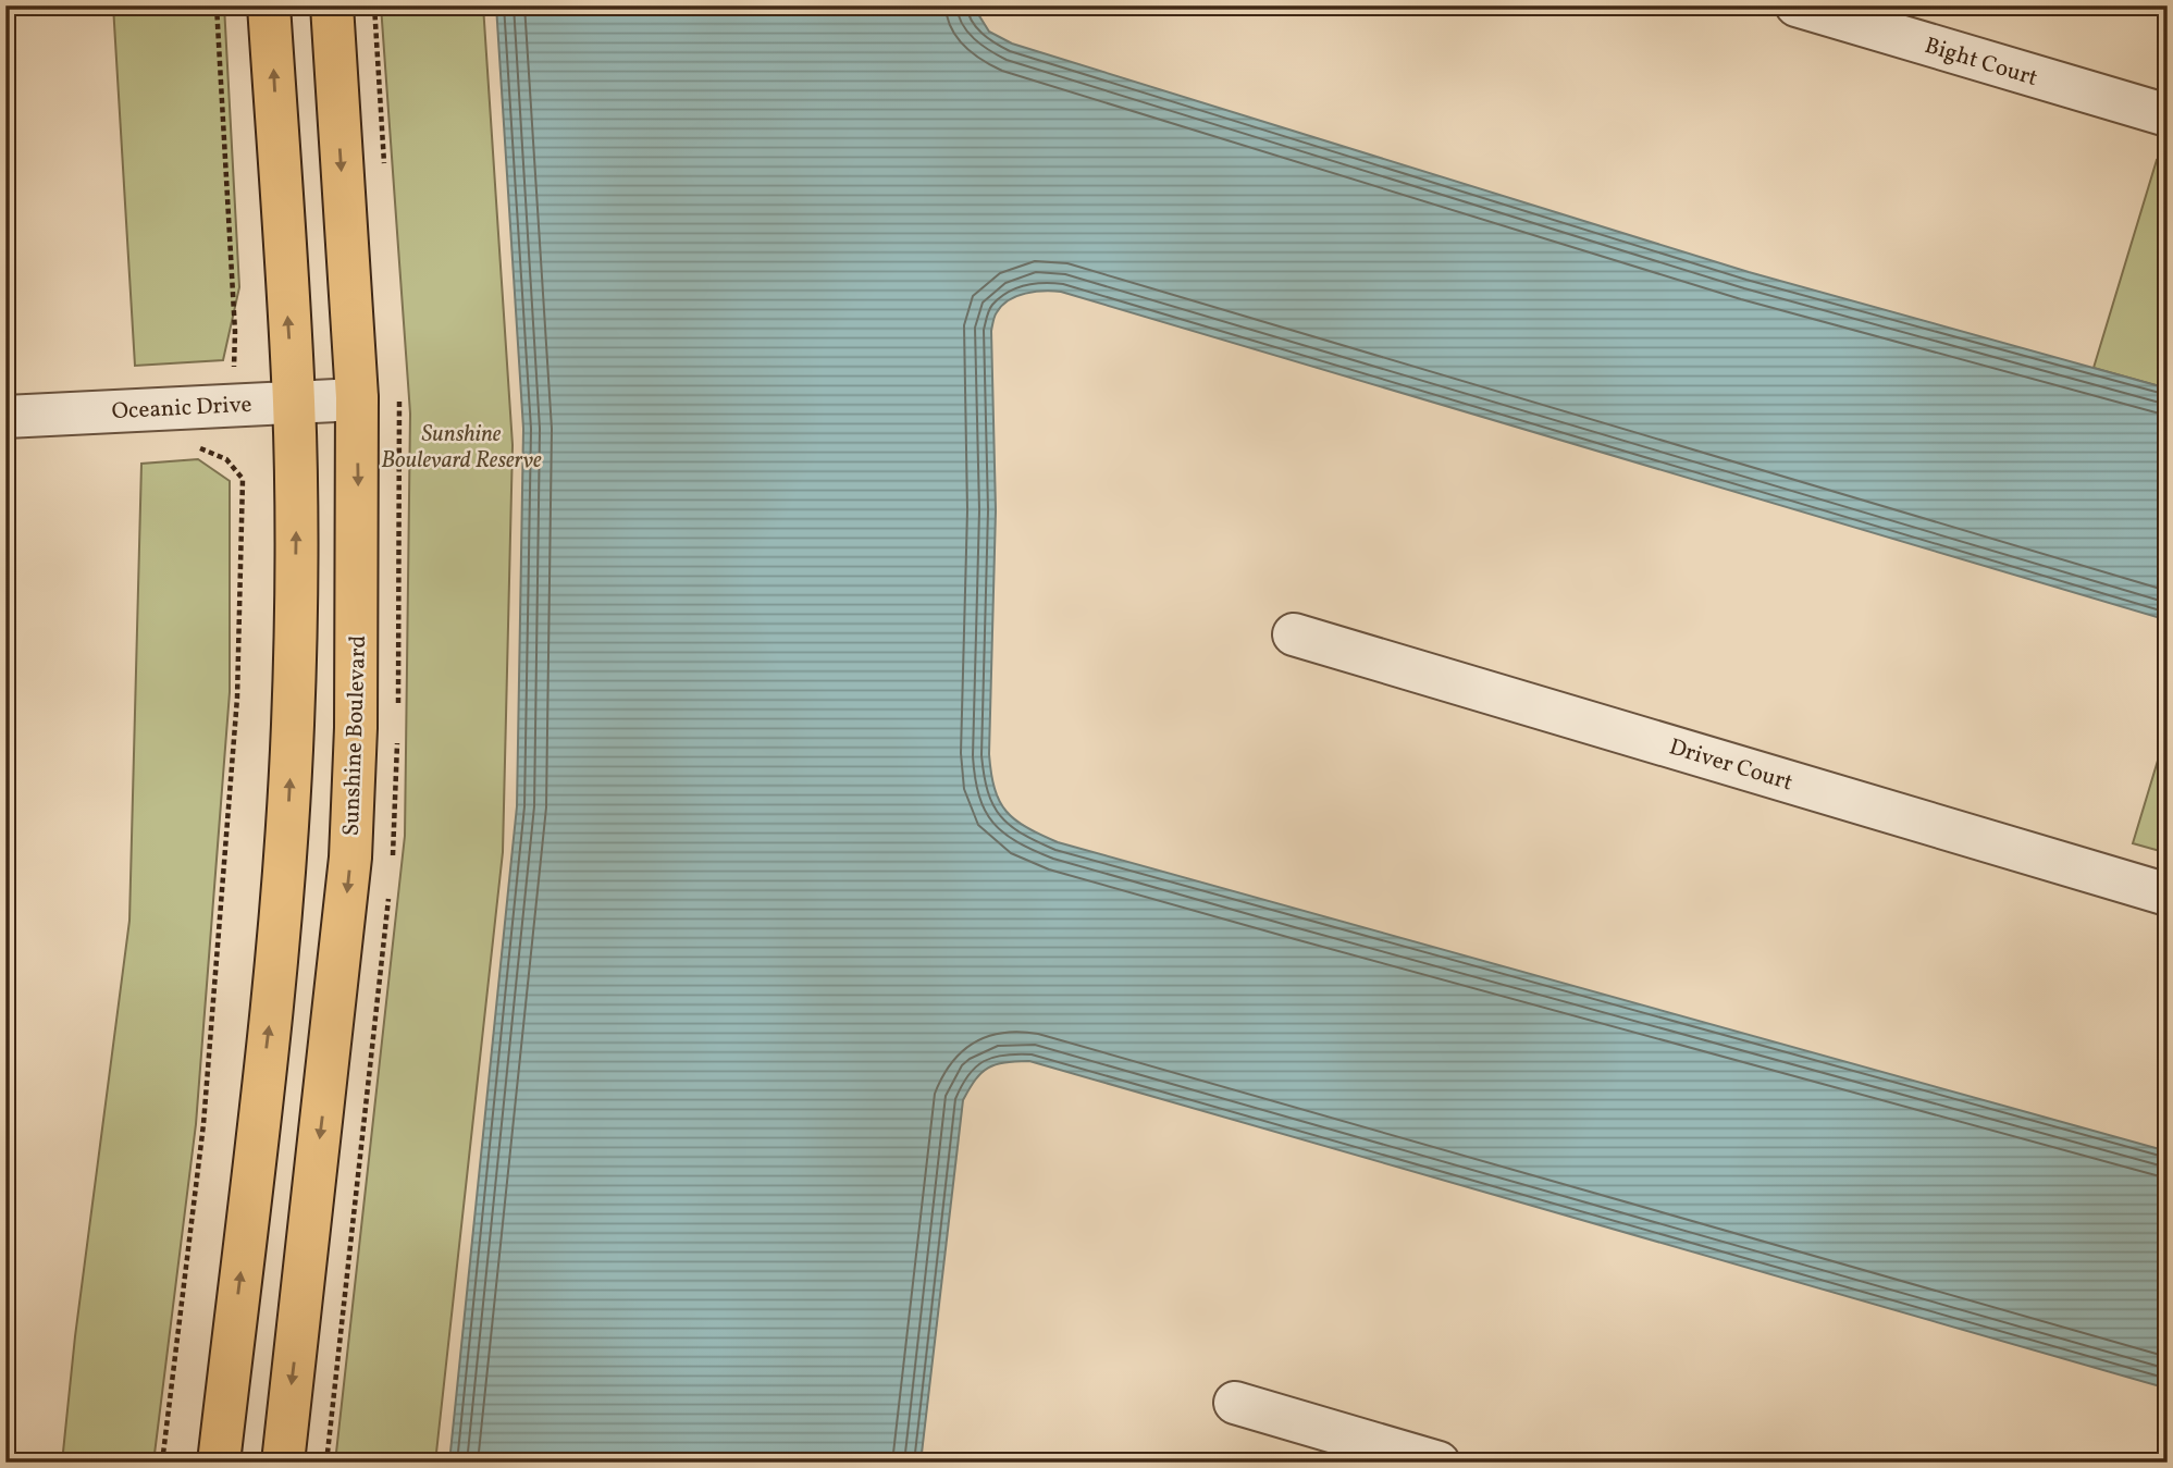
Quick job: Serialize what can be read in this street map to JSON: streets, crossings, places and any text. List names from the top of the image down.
{
  "streets": {
    "main road": ["Sunshine Boulevard"],
    "street": ["Bight Court", "Oceanic Drive", "Driver Court"]
  },
  "crossings": [
    ["Oceanic Drive", "Sunshine Boulevard"]
  ],
  "parks": ["Sunshine Boulevard Reserve"]
}
